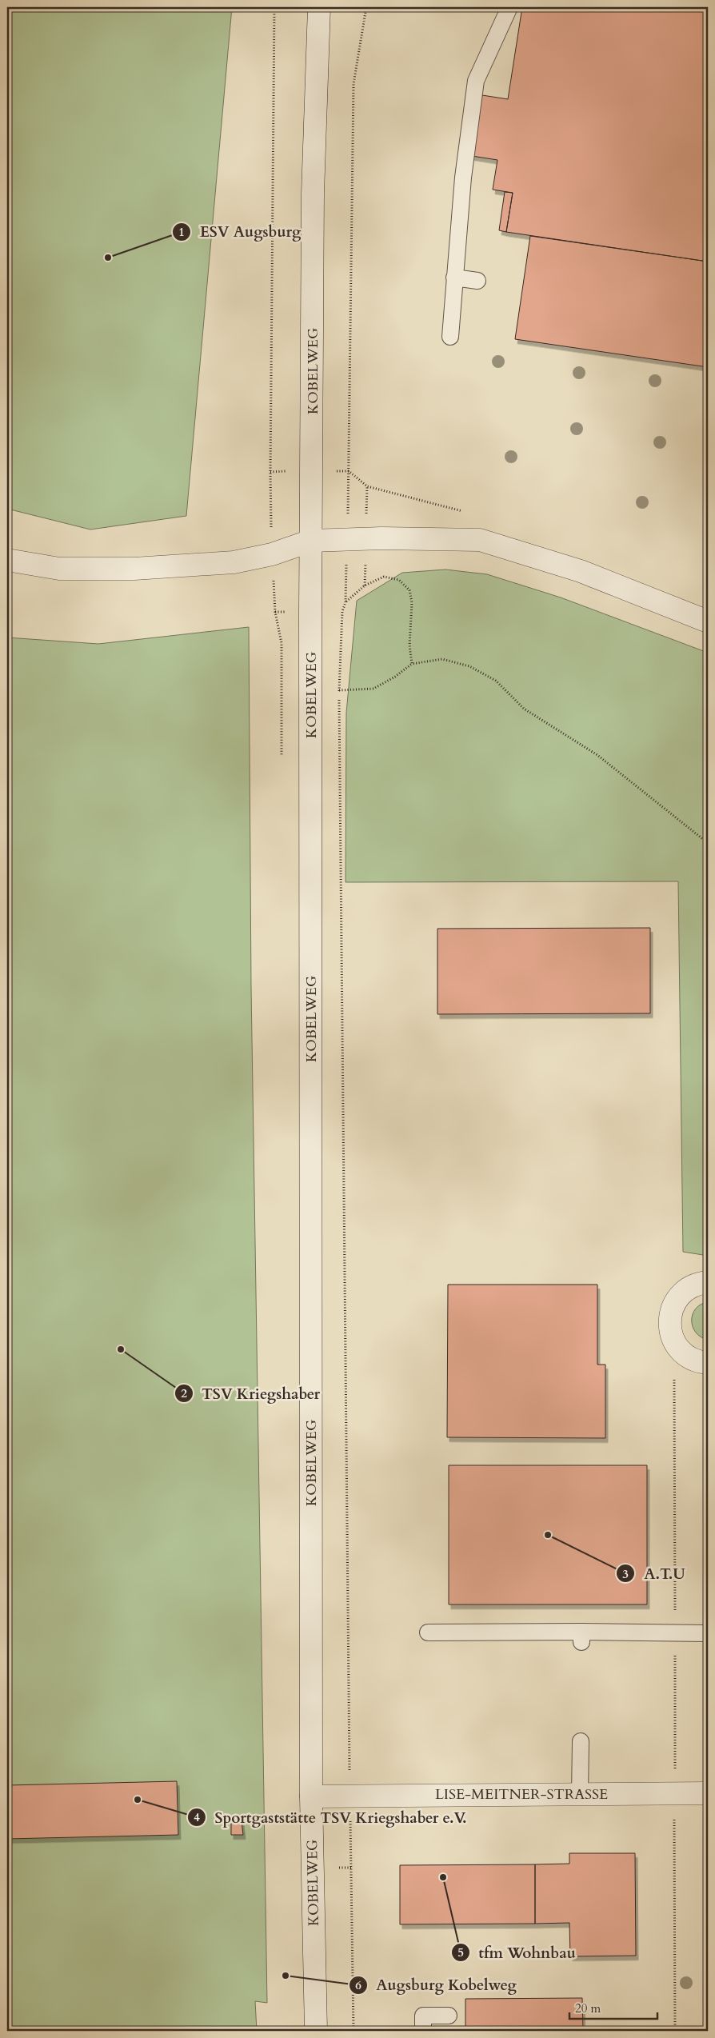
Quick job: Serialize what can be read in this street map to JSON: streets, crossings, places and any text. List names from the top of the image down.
{
  "streets": {
    "main road": ["KOBELWEG", "LISE-MEITNER-STRASSE"]
  },
  "crossings": [
    ["KOBELWEG", "LISE-MEITNER-STRASSE"]
  ],
  "places": [
    "ESV Augsburg",
    "TSV Kriegshaber",
    "A.T.U",
    "Sportgaststätte TSV Kriegshaber e.V.",
    "tfm Wohnbau",
    "Augsburg Kobelweg"
  ],
  "scale_bar": "20 m"
}
